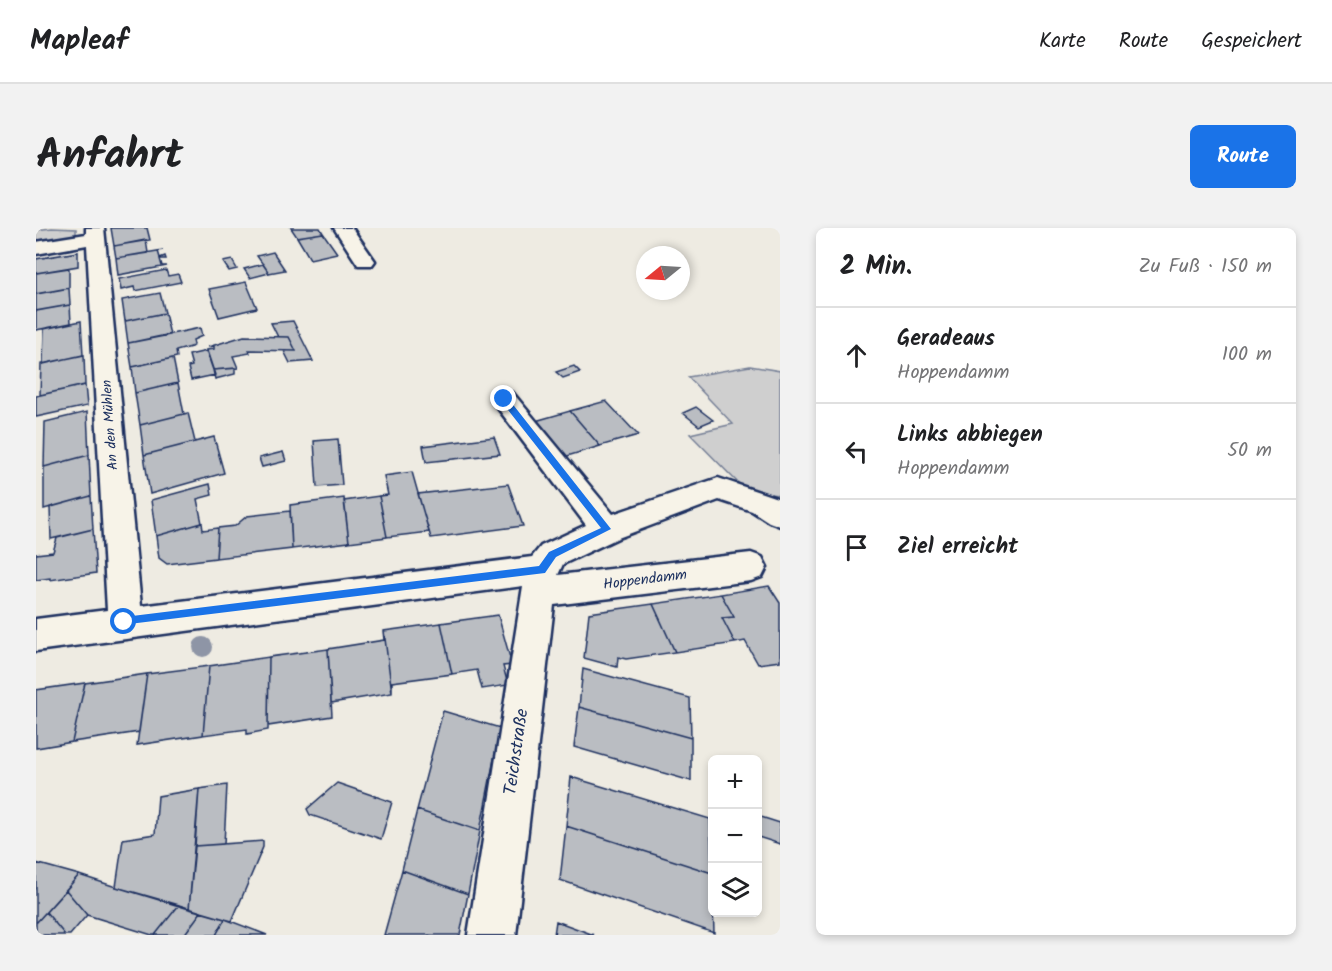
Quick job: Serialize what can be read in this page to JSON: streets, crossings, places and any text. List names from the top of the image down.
{
  "streets": {
    "street": ["An den Mühlen", "Hoppendamm", "Teichstraße"]
  },
  "crossings": [
    ["An den Mühlen", "Hoppendamm"],
    ["Hoppendamm", "Teichstraße"]
  ],
  "north": "left",
  "page": {
    "header": "Mapleaf",
    "nav": ["Karte", "Route", "Gespeichert"],
    "title": "Anfahrt",
    "buttons": "Route",
    "heading": ["2 Min.", "Zu Fuß · 150 m"],
    "list": [
      ["Geradeaus", "Hoppendamm", "100 m"],
      ["Links abbiegen", "Hoppendamm", "50 m"],
      "Ziel erreicht"
    ],
    "map_buttons": ["+", "−"]
  }
}
